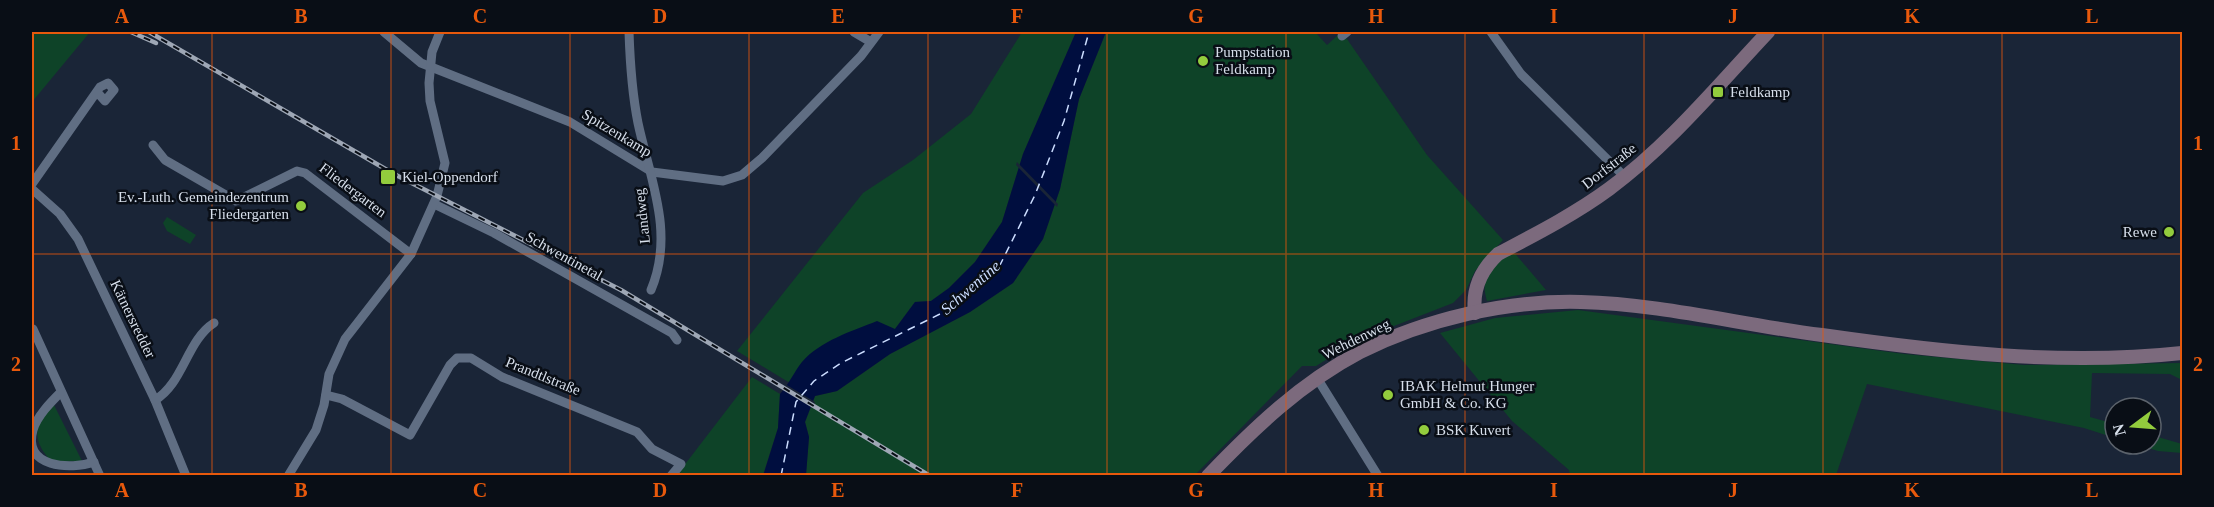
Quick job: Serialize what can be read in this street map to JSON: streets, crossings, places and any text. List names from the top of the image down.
{
  "streets": {
    "main road": ["Dorfstraße", "Wehdenweg"],
    "street": [
      "Spitzenkamp",
      "Fliedergarten",
      "Landweg",
      "Schwentinetal",
      "Kätnersredder",
      "Prandtlstraße"
    ]
  },
  "crossings": [
    ["Spitzenkamp", "Landweg"],
    ["Dorfstraße", "Wehdenweg"]
  ],
  "water": ["Schwentine"],
  "places": {
    "other": [
      "Pumpstation Feldkamp",
      "Ev.-Luth. Gemeindezentrum Fliedergarten",
      "Rewe",
      "IBAK Helmut Hunger GmbH & Co. KG",
      "BSK Kuvert"
    ],
    "transit": ["Feldkamp", "Kiel-Oppendorf"]
  },
  "north": "left",
  "grid": {
    "columns": [
      "A",
      "B",
      "C",
      "D",
      "E",
      "F",
      "G",
      "H",
      "I",
      "J",
      "K",
      "L"
    ],
    "rows": ["1", "2"]
  }
}
